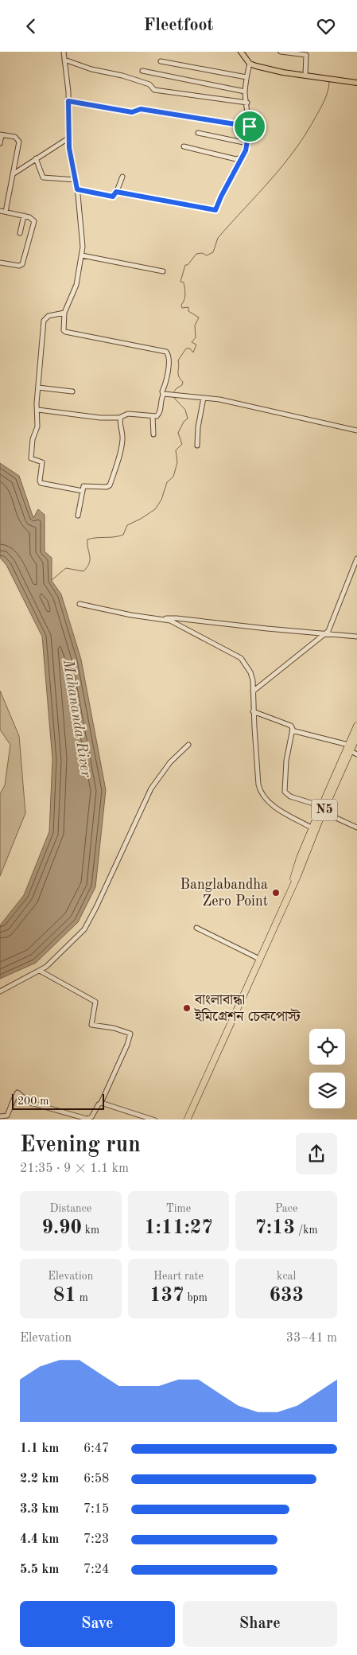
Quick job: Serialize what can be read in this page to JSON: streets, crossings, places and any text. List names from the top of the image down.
{
  "streets": {
    "highway": ["N5"]
  },
  "water": ["Mahananda River"],
  "places": ["Banglabandha Zero Point", "বাংলাবান্ধা ইমিগ্রেশন চেকপোস্ট"],
  "scale_bar": "200 m",
  "page": {
    "header": "Fleetfoot",
    "scale": "200 m",
    "heading": ["Evening run", "21:35 · 9 × 1.1 km"],
    "stats": [
      ["Distance", "9.90 km"],
      ["Time", "1:11:27"],
      ["Pace", "7:13 /km"],
      ["Elevation", "81 m"],
      ["Heart rate", "137 bpm"],
      ["kcal", "633"]
    ],
    "chart": ["Elevation", "33–41 m"],
    "list": [
      {
        "name": "1.1 km",
        "note": "6:47"
      },
      {
        "name": "2.2 km",
        "note": "6:58"
      },
      {
        "name": "3.3 km",
        "note": "7:15"
      },
      {
        "name": "4.4 km",
        "note": "7:23"
      },
      {
        "name": "5.5 km",
        "note": "7:24"
      }
    ],
    "buttons": ["Save", "Share"]
  }
}
